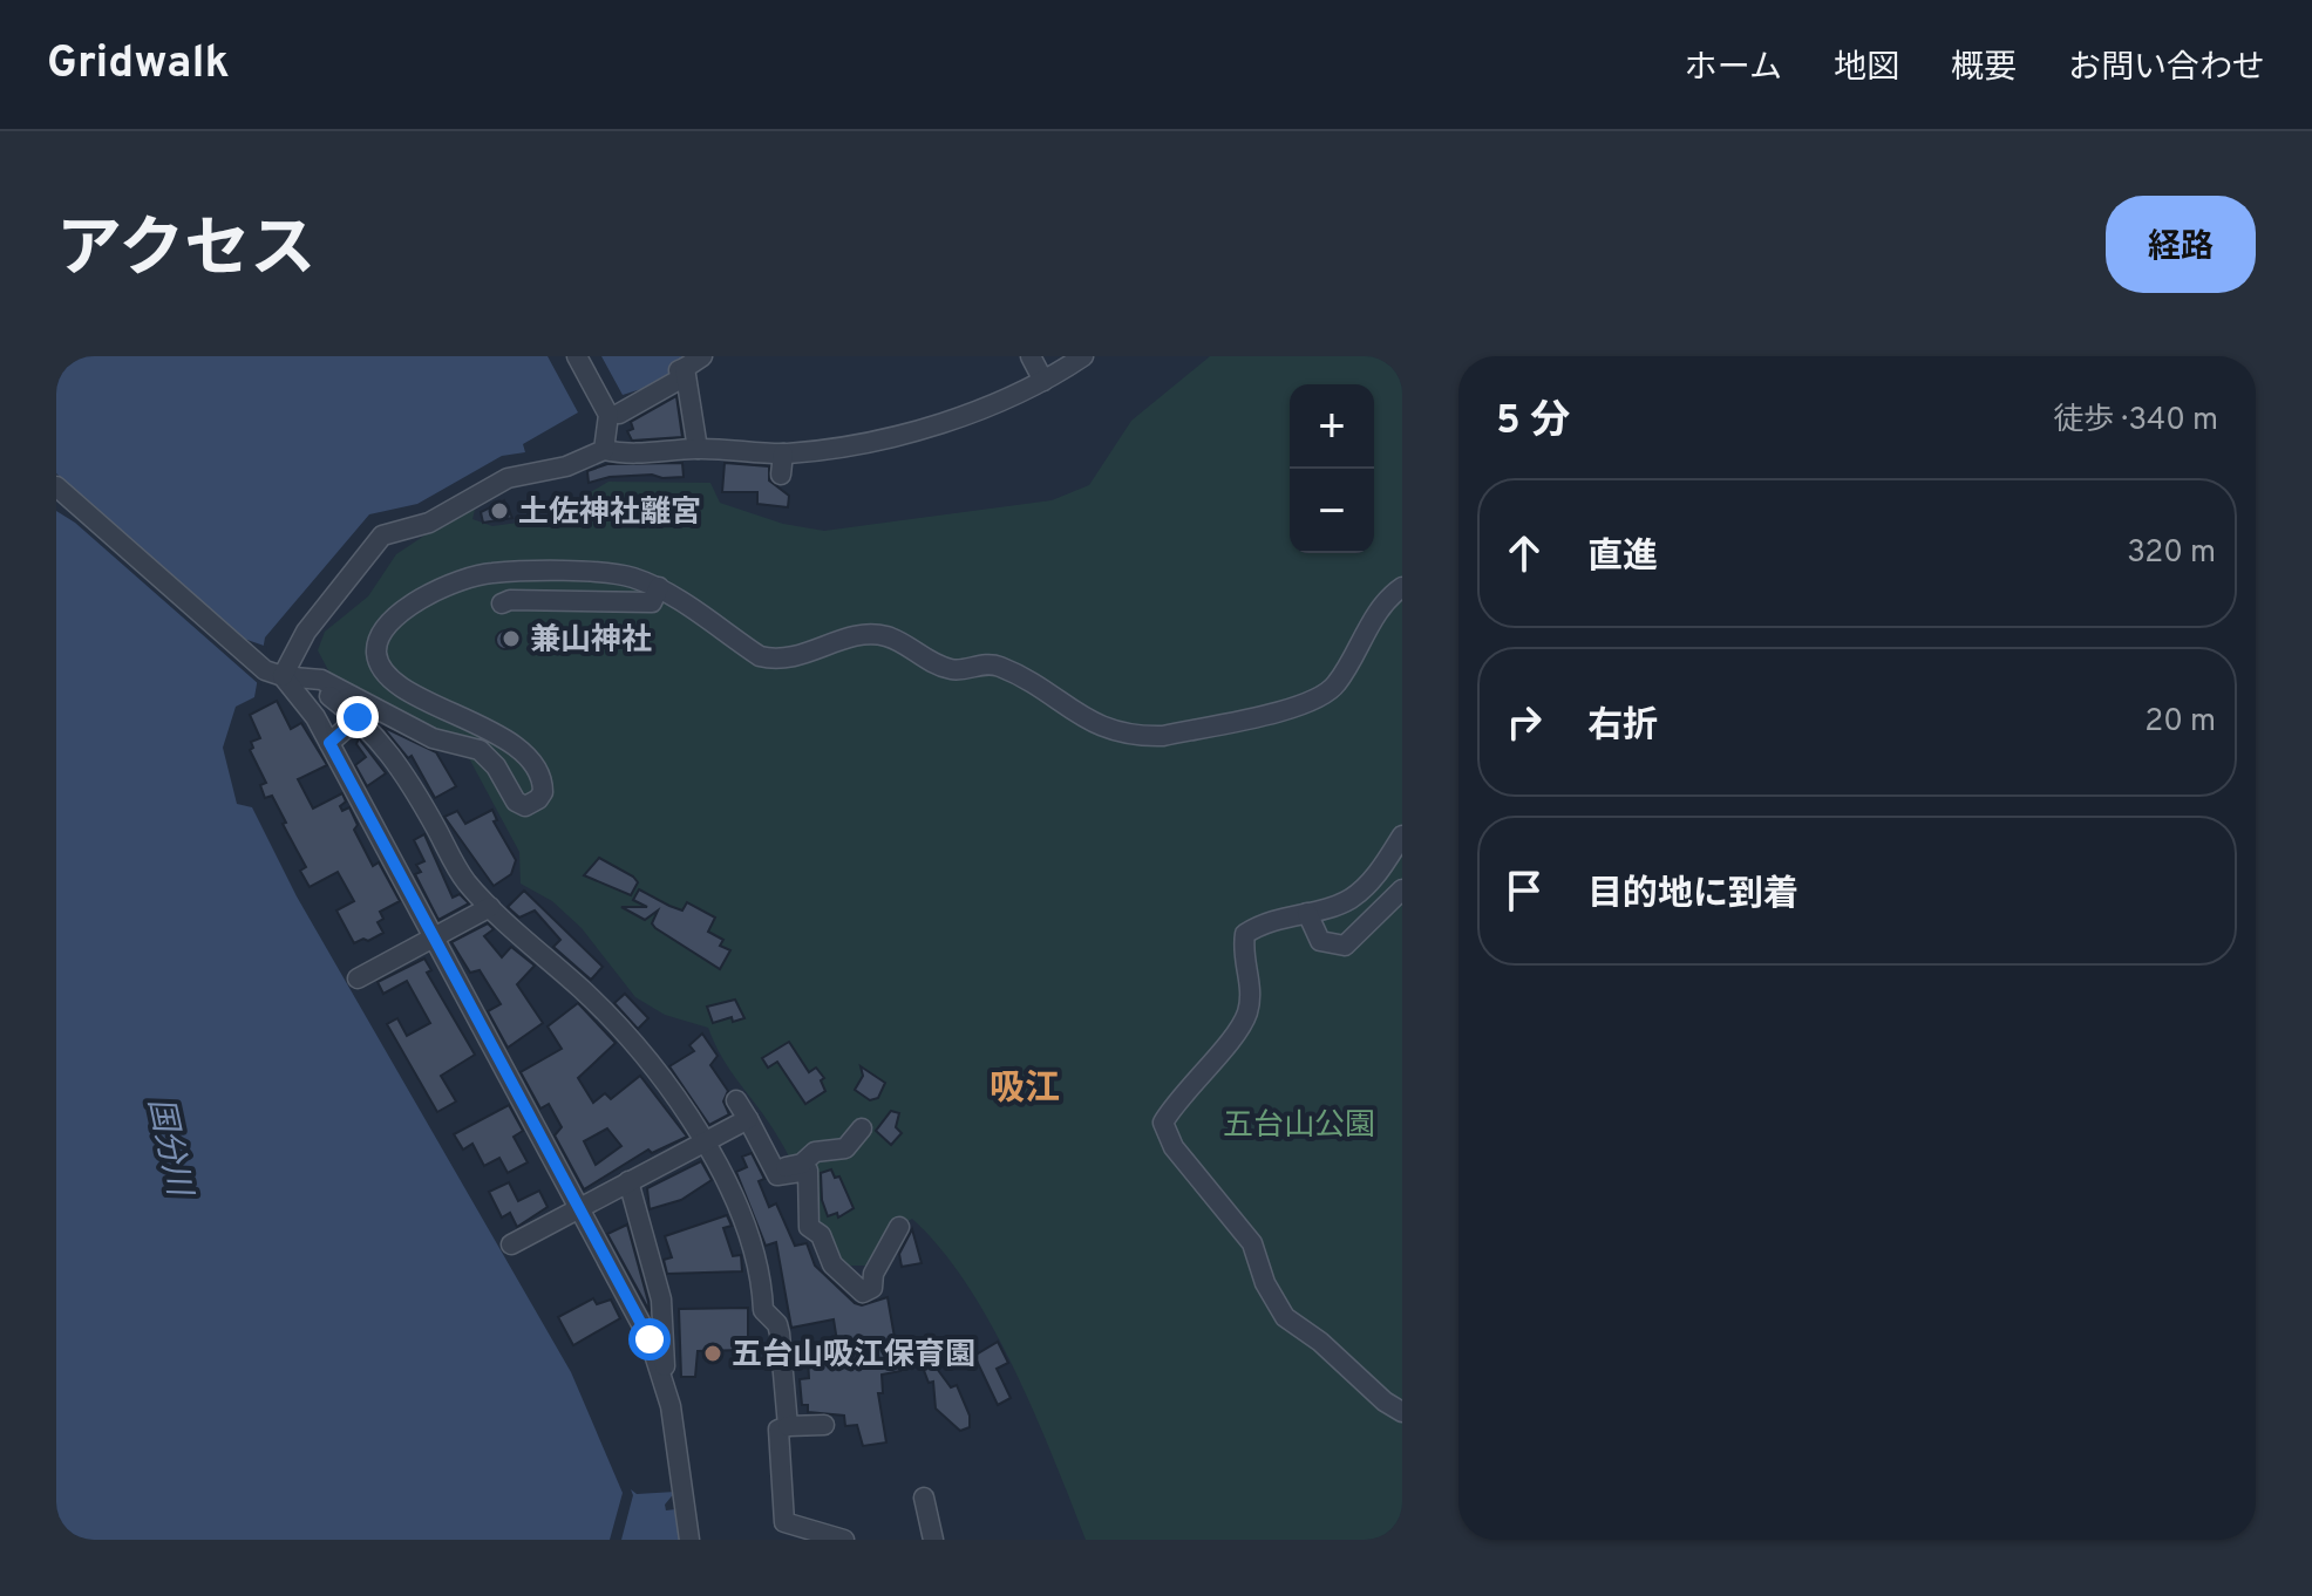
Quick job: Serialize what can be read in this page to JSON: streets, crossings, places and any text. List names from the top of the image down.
{
  "districts": ["吸江"],
  "water": ["国分川"],
  "parks": ["五台山公園"],
  "places": ["土佐神社離宮", "兼山神社", "五台山吸江保育園"],
  "page": {
    "header": "Gridwalk",
    "nav": [
      "ホーム",
      "地図",
      "概要",
      "お問い合わせ"
    ],
    "title": "アクセス",
    "buttons": "経路",
    "heading": ["5 分", "徒歩 · 340 m"],
    "map_buttons": ["+", "−"],
    "list": [
      ["直進", "320 m"],
      ["右折", "20 m"],
      "目的地に到着"
    ]
  }
}
